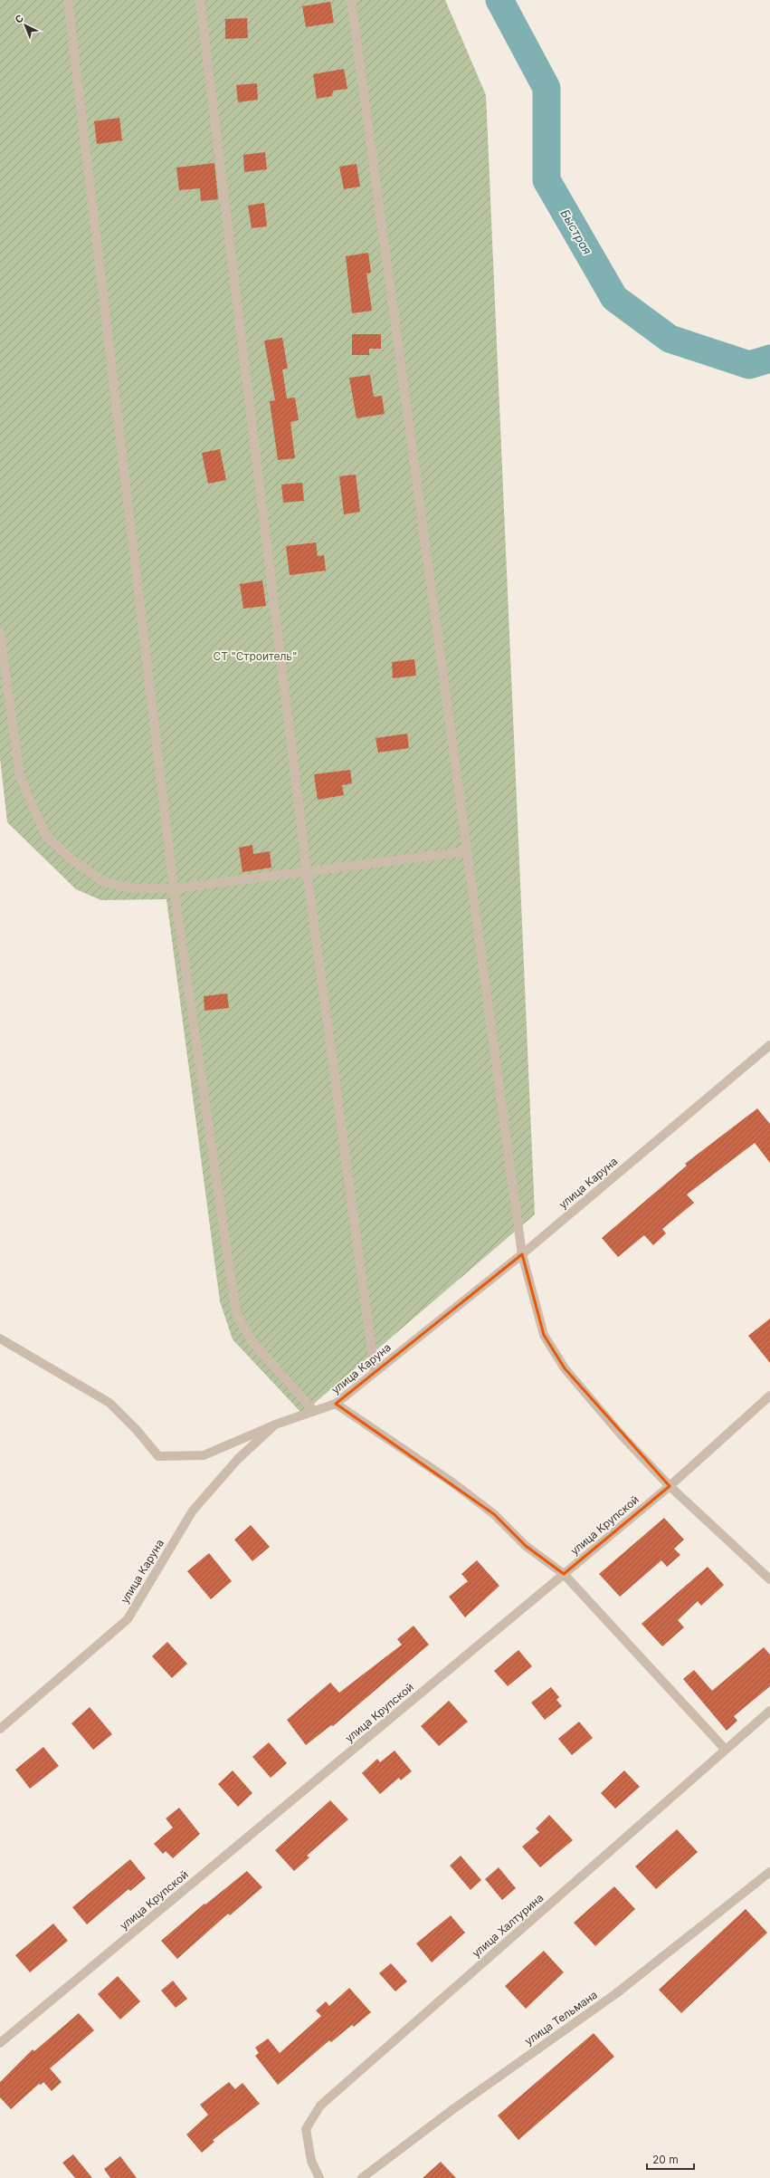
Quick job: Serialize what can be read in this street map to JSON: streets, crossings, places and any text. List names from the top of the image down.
{
  "streets": {
    "street": [
      "улица Каруна",
      "улица Крупской",
      "улица Халтурина",
      "улица Тельмана"
    ]
  },
  "water": ["Быстрая"],
  "parks": ["СТ \"Строитель\""],
  "scale_bar": "20 m",
  "north": "top left"
}
